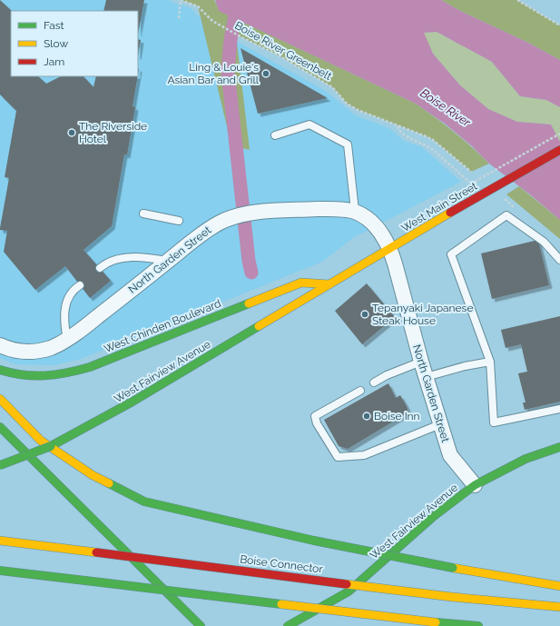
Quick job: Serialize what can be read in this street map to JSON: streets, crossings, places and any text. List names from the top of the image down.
{
  "streets": {
    "main road": [
      "West Main Street",
      "West Chinden Boulevard",
      "West Fairview Avenue",
      "Boise Connector"
    ],
    "street": ["North Garden Street"],
    "path": ["Boise River Greenbelt"]
  },
  "crossings": [
    ["West Main Street", "North Garden Street"],
    ["West Main Street", "West Chinden Boulevard"],
    ["West Main Street", "West Fairview Avenue"],
    ["North Garden Street", "West Fairview Avenue"],
    ["West Chinden Boulevard", "West Fairview Avenue"]
  ],
  "water": ["Boise River"],
  "places": [
    "Ling & Louie's Asian Bar and Grill",
    "The Riverside Hotel",
    "Tepanyaki Japanese Steak House",
    "Boise Inn"
  ],
  "legend": ["Fast", "Slow", "Jam"]
}
